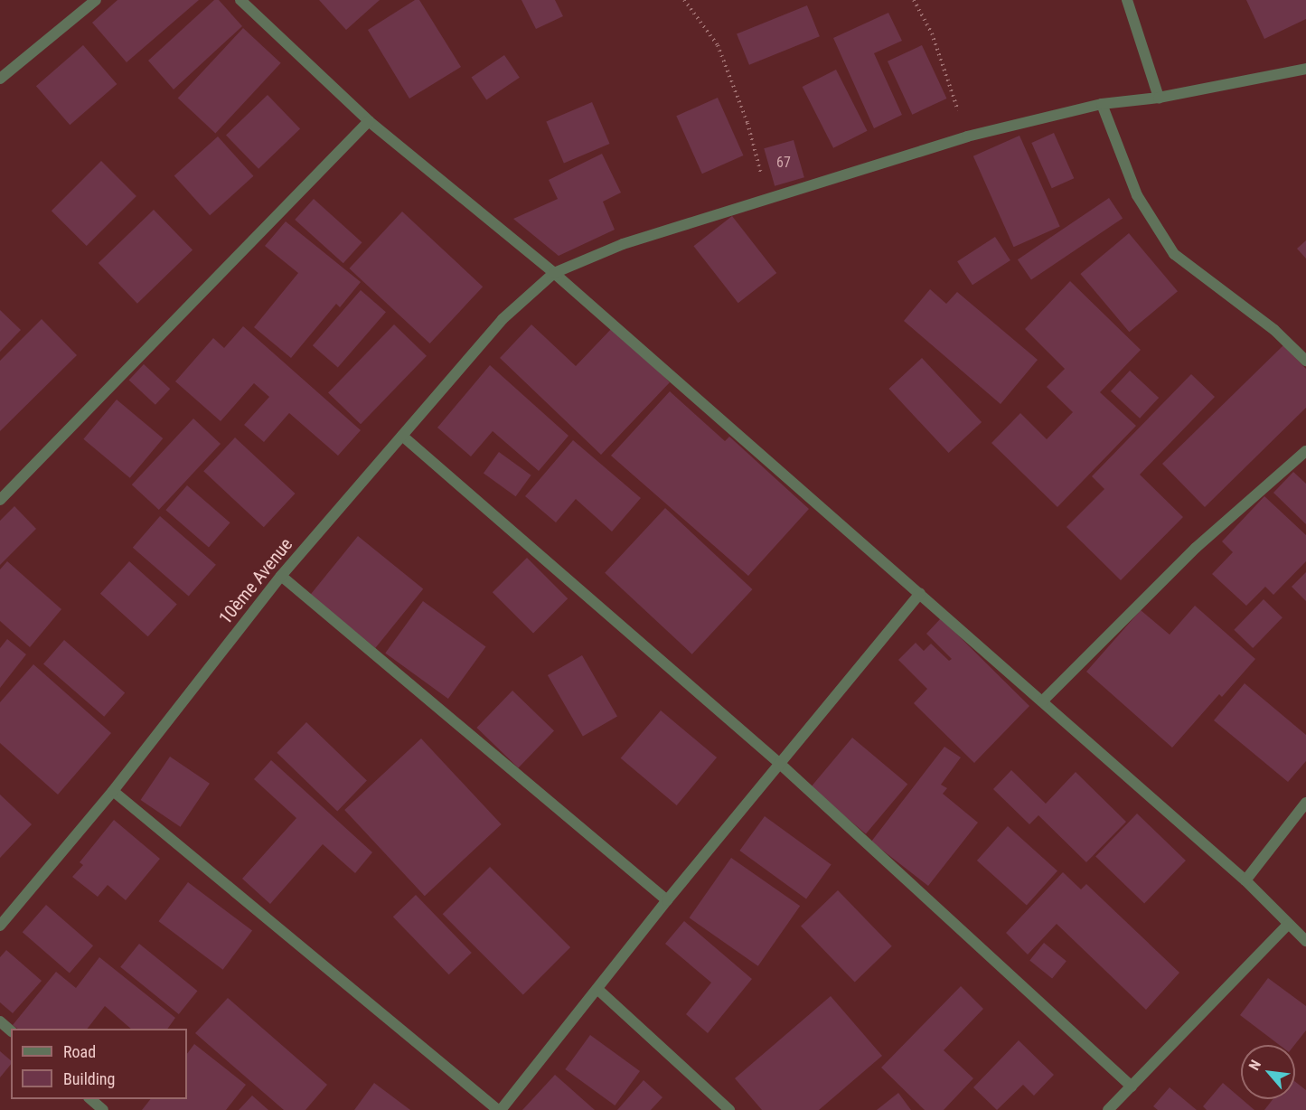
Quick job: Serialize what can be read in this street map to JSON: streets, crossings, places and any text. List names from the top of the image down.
{
  "streets": {
    "street": ["10ème Avenue"]
  },
  "house_numbers": ["67"],
  "legend": ["Road", "Building"],
  "north": "top left"
}
